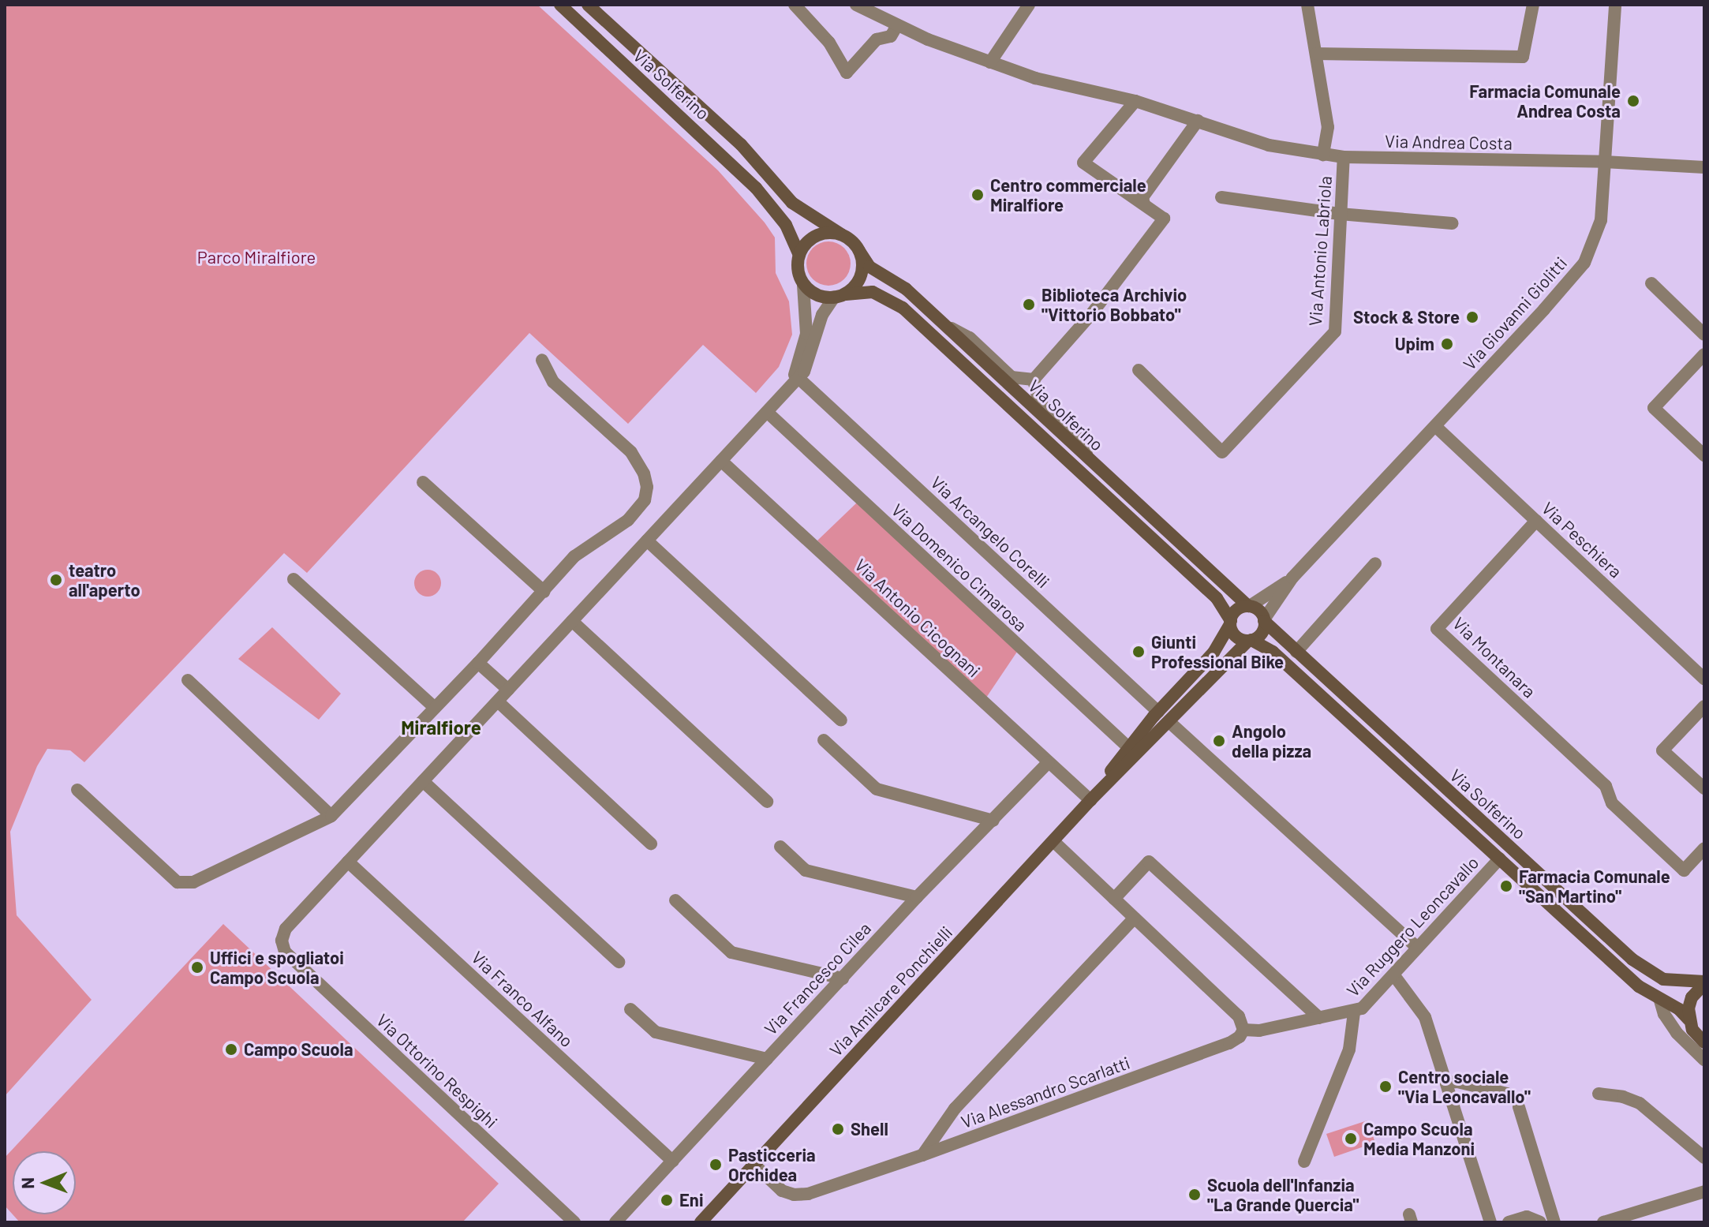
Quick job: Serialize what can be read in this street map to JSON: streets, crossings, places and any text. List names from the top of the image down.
{
  "streets": {
    "main road": ["Via Solferino", "Via Amilcare Ponchielli"],
    "street": [
      "Via Andrea Costa",
      "Via Antonio Labriola",
      "Via Giovanni Giolitti",
      "Via Arcangelo Corelli",
      "Via Peschiera",
      "Via Domenico Cimarosa",
      "Via Antonio Cicognani",
      "Via Montanara",
      "Via Ruggero Leoncavallo",
      "Via Francesco Cilea",
      "Via Franco Alfano",
      "Via Ottorino Respighi",
      "Via Alessandro Scarlatti"
    ]
  },
  "crossings": [
    ["Via Solferino", "Via Giovanni Giolitti"],
    ["Via Solferino", "Via Ruggero Leoncavallo"],
    ["Via Solferino", "Via Amilcare Ponchielli"],
    ["Via Andrea Costa", "Via Antonio Labriola"],
    ["Via Andrea Costa", "Via Giovanni Giolitti"],
    ["Via Giovanni Giolitti", "Via Peschiera"],
    ["Via Giovanni Giolitti", "Via Amilcare Ponchielli"],
    ["Via Arcangelo Corelli", "Via Amilcare Ponchielli"],
    ["Via Peschiera", "Via Montanara"],
    ["Via Domenico Cimarosa", "Via Amilcare Ponchielli"],
    ["Via Antonio Cicognani", "Via Francesco Cilea"],
    ["Via Antonio Cicognani", "Via Amilcare Ponchielli"],
    ["Via Francesco Cilea", "Via Franco Alfano"],
    ["Via Amilcare Ponchielli", "Via Alessandro Scarlatti"],
    ["Via Franco Alfano", "Via Ottorino Respighi"]
  ],
  "districts": ["Miralfiore"],
  "parks": ["Parco Miralfiore"],
  "places": [
    "Farmacia Comunale Andrea Costa",
    "Centro commerciale Miralfiore",
    "Biblioteca Archivio \"Vittorio Bobbato\"",
    "Stock & Store",
    "Upim",
    "teatro all'aperto",
    "Giunti Professional Bike",
    "Angolo della pizza",
    "Farmacia Comunale \"San Martino\"",
    "Uffici e spogliatoi Campo Scuola",
    "Campo Scuola",
    "Centro sociale \"Via Leoncavallo\"",
    "Shell",
    "Campo Scuola Media Manzoni",
    "Pasticceria Orchidea",
    "Scuola dell'Infanzia \"La Grande Quercia\"",
    "Eni"
  ],
  "north": "left"
}
